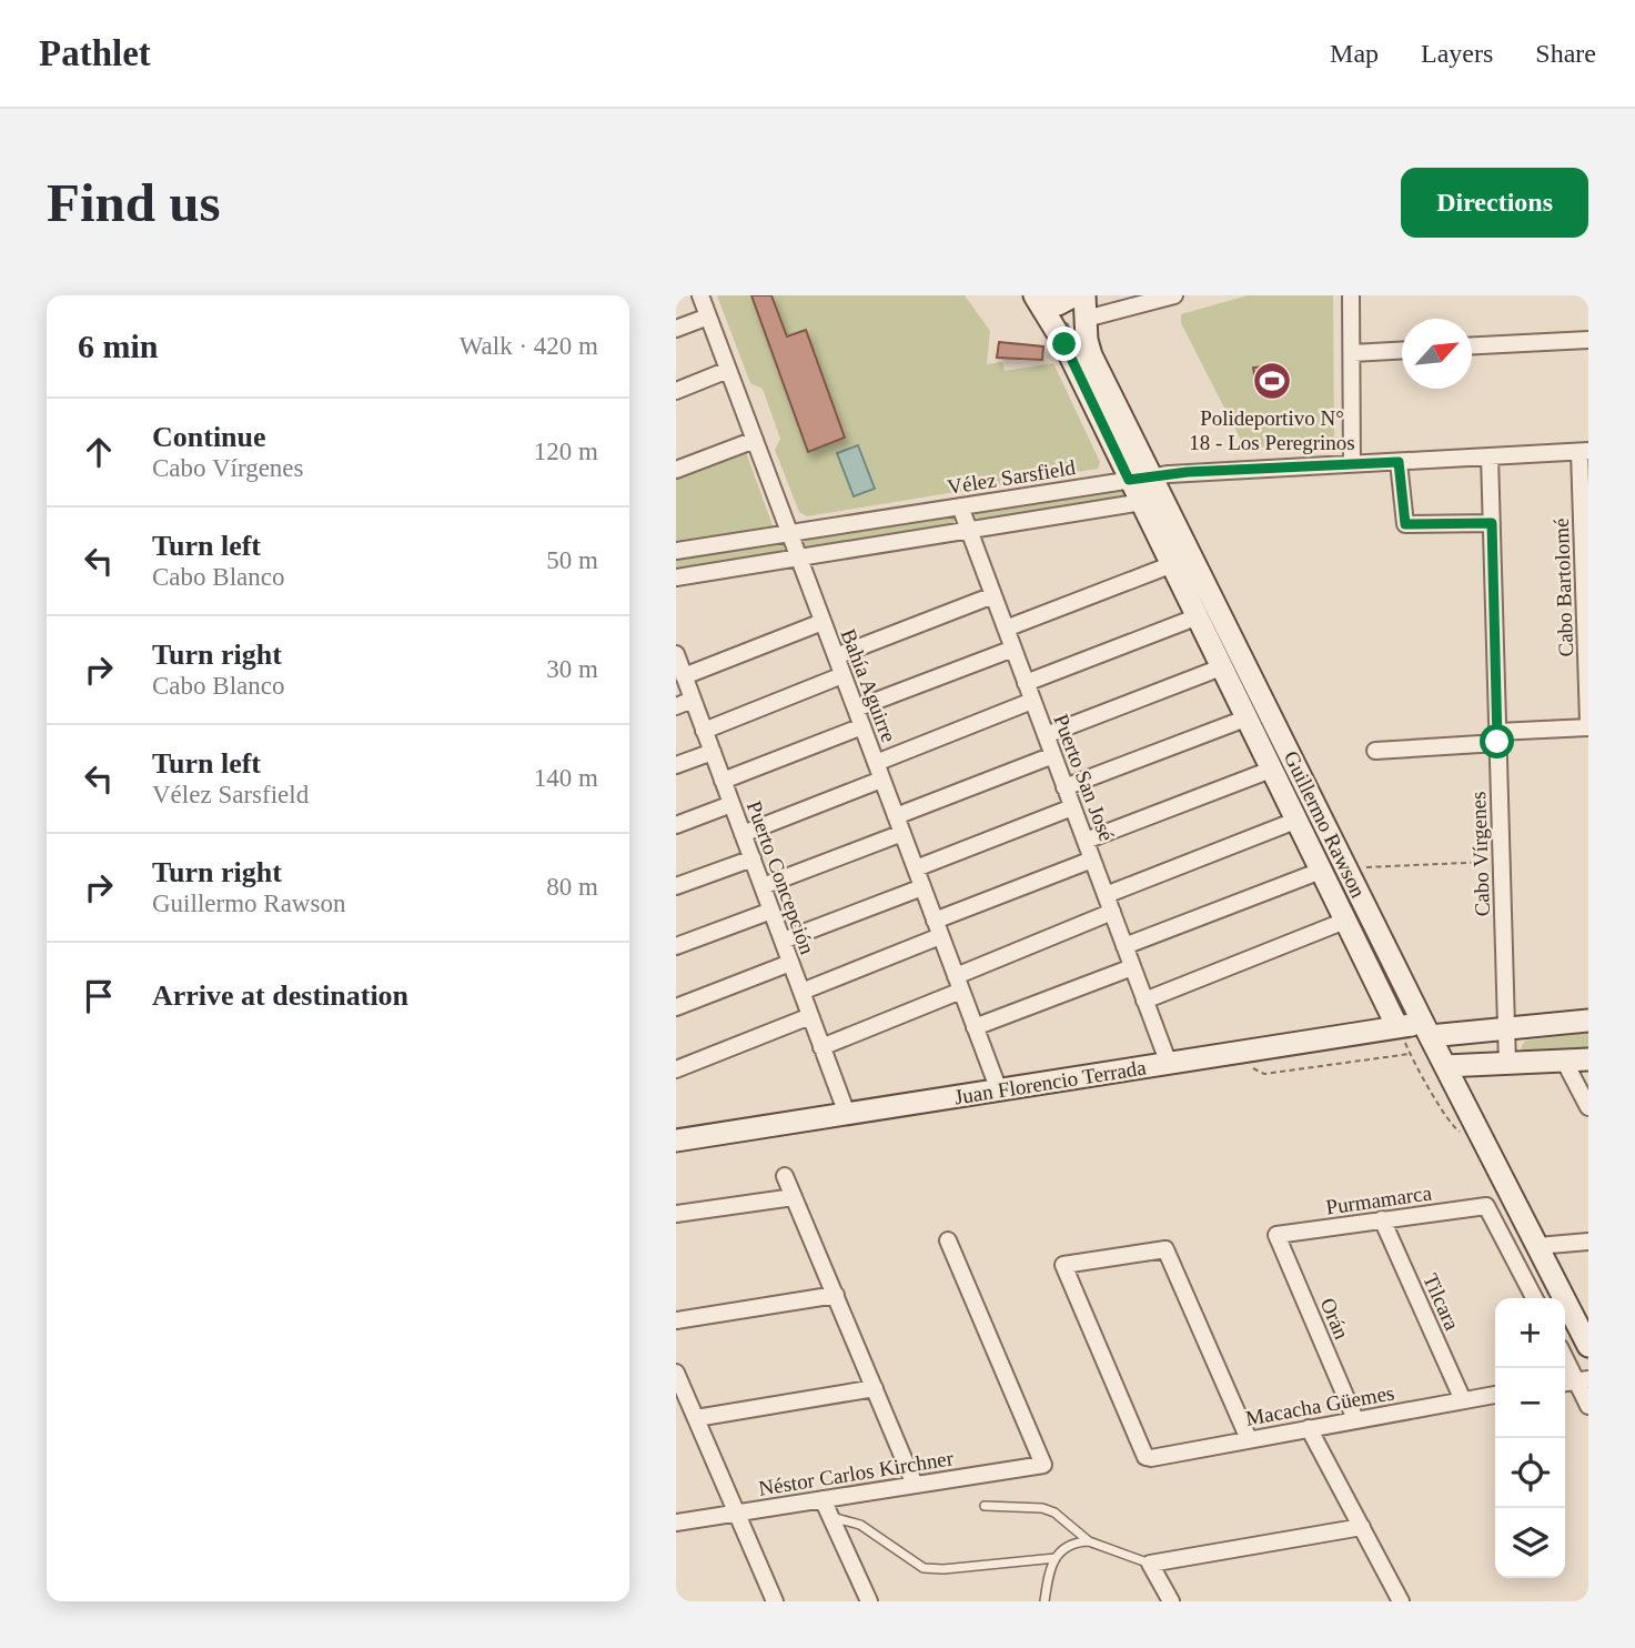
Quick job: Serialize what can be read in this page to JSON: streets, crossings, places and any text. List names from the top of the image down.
{
  "streets": {
    "main road": ["Guillermo Rawson", "Juan Florencio Terrada"],
    "street": [
      "Vélez Sarsfield",
      "Cabo Bartolomé",
      "Bahía Aguirre",
      "Puerto San José",
      "Cabo Vírgenes",
      "Puerto Concepción",
      "Purmamarca",
      "Tilcara",
      "Orán",
      "Macacha Güemes",
      "Néstor Carlos Kirchner"
    ]
  },
  "crossings": [
    ["Vélez Sarsfield", "Cabo Bartolomé"],
    ["Vélez Sarsfield", "Bahía Aguirre"],
    ["Vélez Sarsfield", "Puerto San José"],
    ["Vélez Sarsfield", "Guillermo Rawson"],
    ["Vélez Sarsfield", "Cabo Vírgenes"],
    ["Bahía Aguirre", "Juan Florencio Terrada"],
    ["Puerto San José", "Juan Florencio Terrada"],
    ["Guillermo Rawson", "Juan Florencio Terrada"],
    ["Cabo Vírgenes", "Juan Florencio Terrada"],
    ["Puerto Concepción", "Juan Florencio Terrada"],
    ["Purmamarca", "Tilcara"],
    ["Purmamarca", "Orán"],
    ["Tilcara", "Macacha Güemes"],
    ["Orán", "Macacha Güemes"]
  ],
  "places": {
    "sports": ["Polideportivo N° 18 - Los Peregrinos"]
  },
  "north": "top right",
  "page": {
    "header": "Pathlet",
    "nav": ["Map", "Layers", "Share"],
    "buttons": "Directions",
    "title": "Find us",
    "heading": ["6 min", "Walk · 420 m"],
    "list": [
      ["Continue", "Cabo Vírgenes", "120 m"],
      ["Turn left", "Cabo Blanco", "50 m"],
      ["Turn right", "Cabo Blanco", "30 m"],
      ["Turn left", "Vélez Sarsfield", "140 m"],
      ["Turn right", "Guillermo Rawson", "80 m"],
      "Arrive at destination"
    ],
    "map_buttons": ["+", "−"]
  }
}
